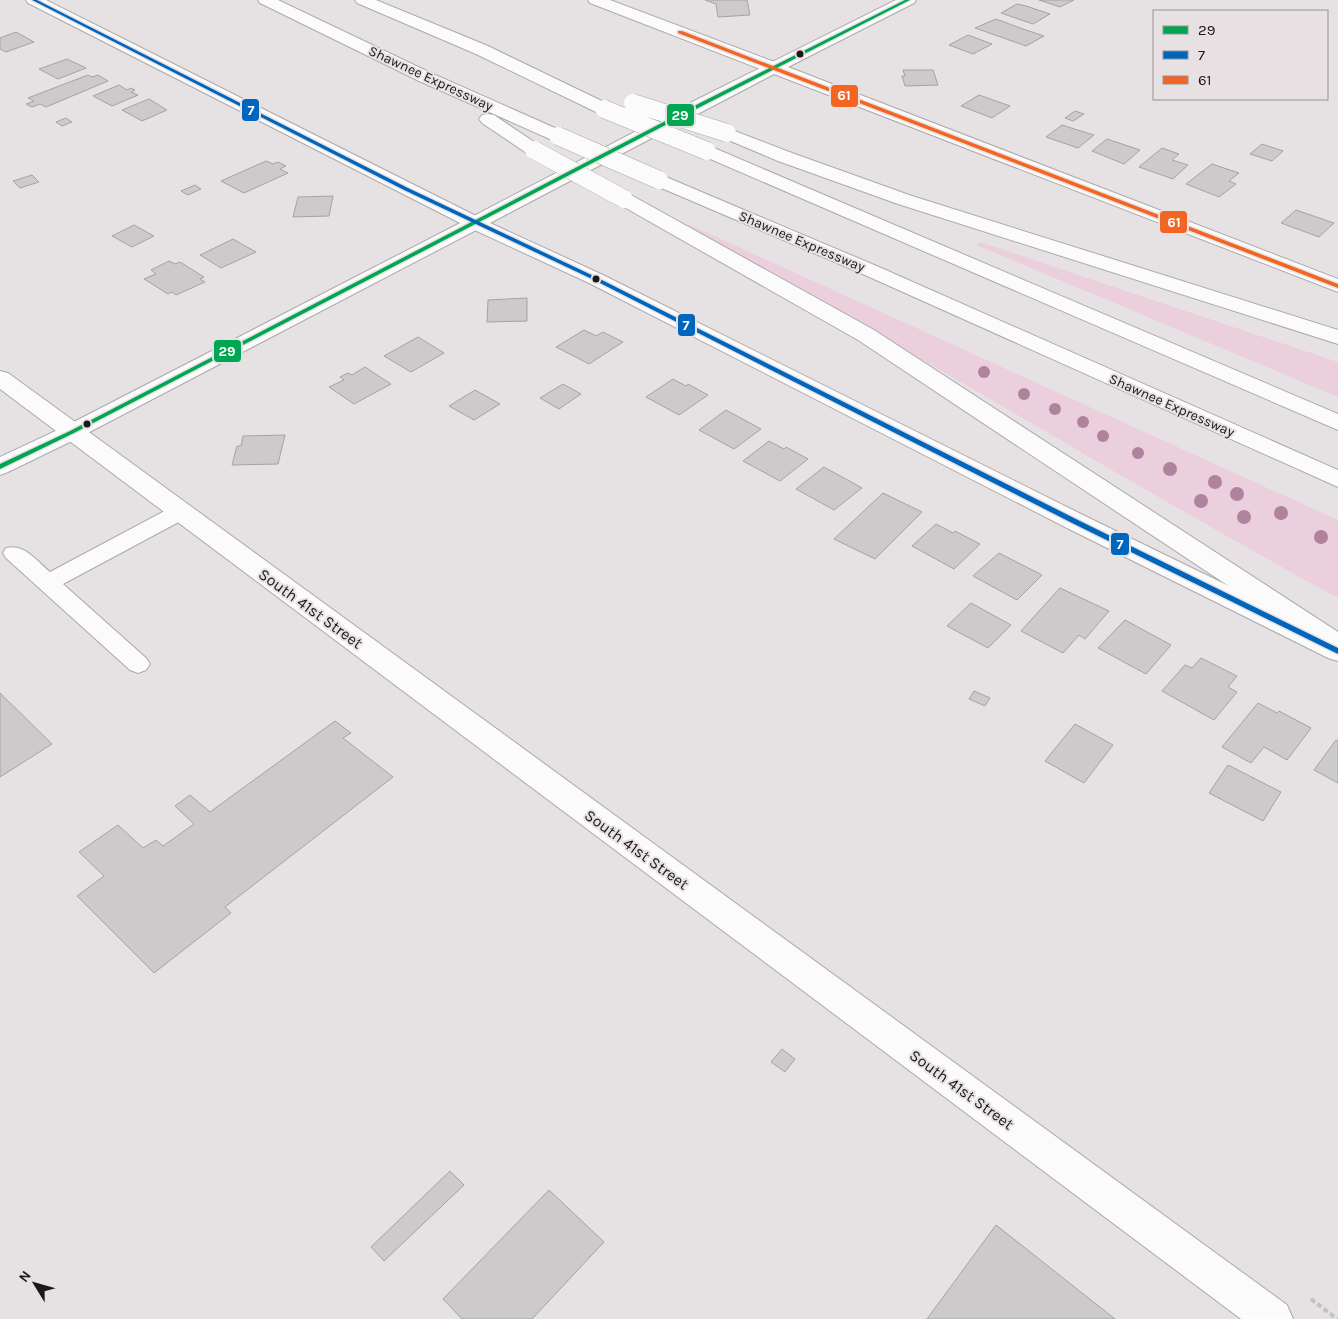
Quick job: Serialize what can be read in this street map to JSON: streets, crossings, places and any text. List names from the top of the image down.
{
  "streets": {
    "main road": ["Shawnee Expressway", "South 41st Street"]
  },
  "lines": ["transit line 29", "transit line 7", "transit line 61"],
  "legend": ["29", "7", "61"],
  "north": "top left"
}
